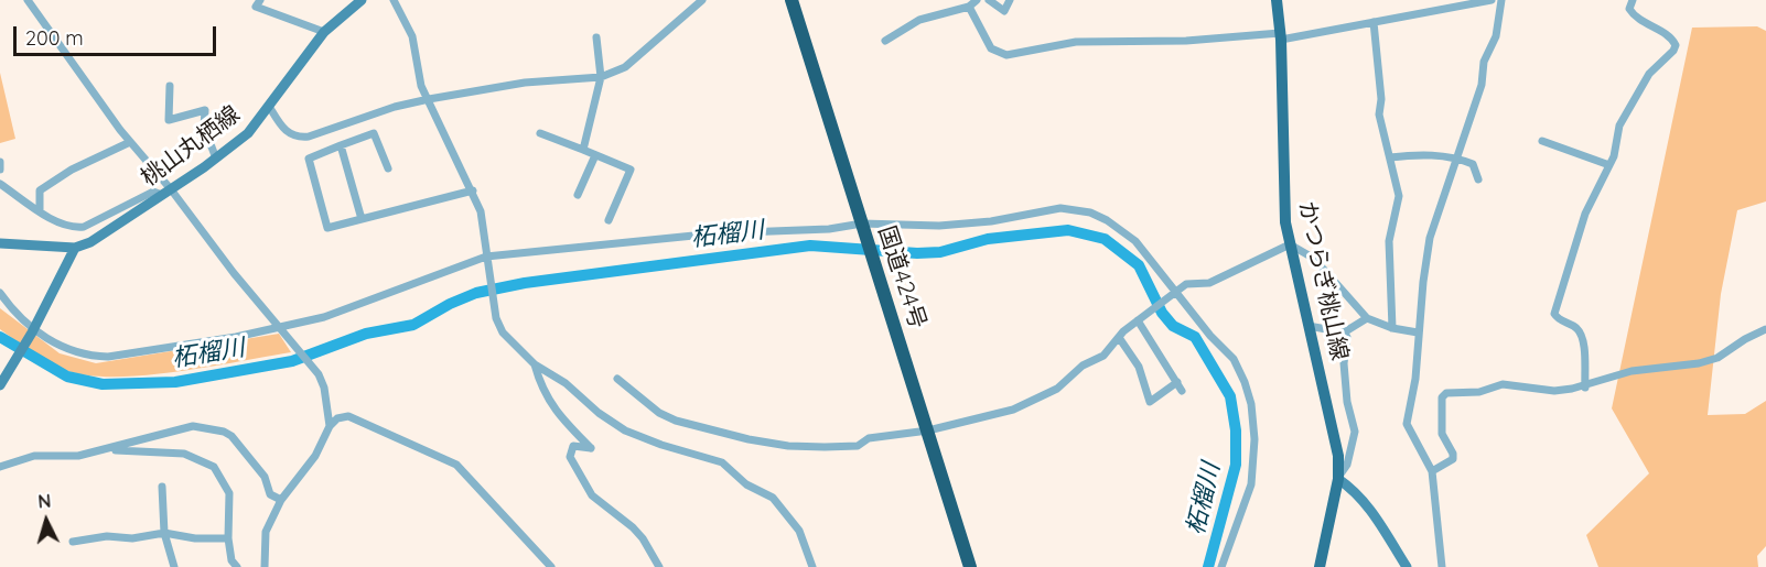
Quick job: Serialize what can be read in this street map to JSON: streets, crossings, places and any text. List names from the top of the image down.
{
  "streets": {
    "highway": ["国道424号"],
    "main road": ["桃山丸栖線", "かつらぎ桃山線"]
  },
  "water": ["柘榴川"],
  "scale_bar": "200 m",
  "north": "top"
}
